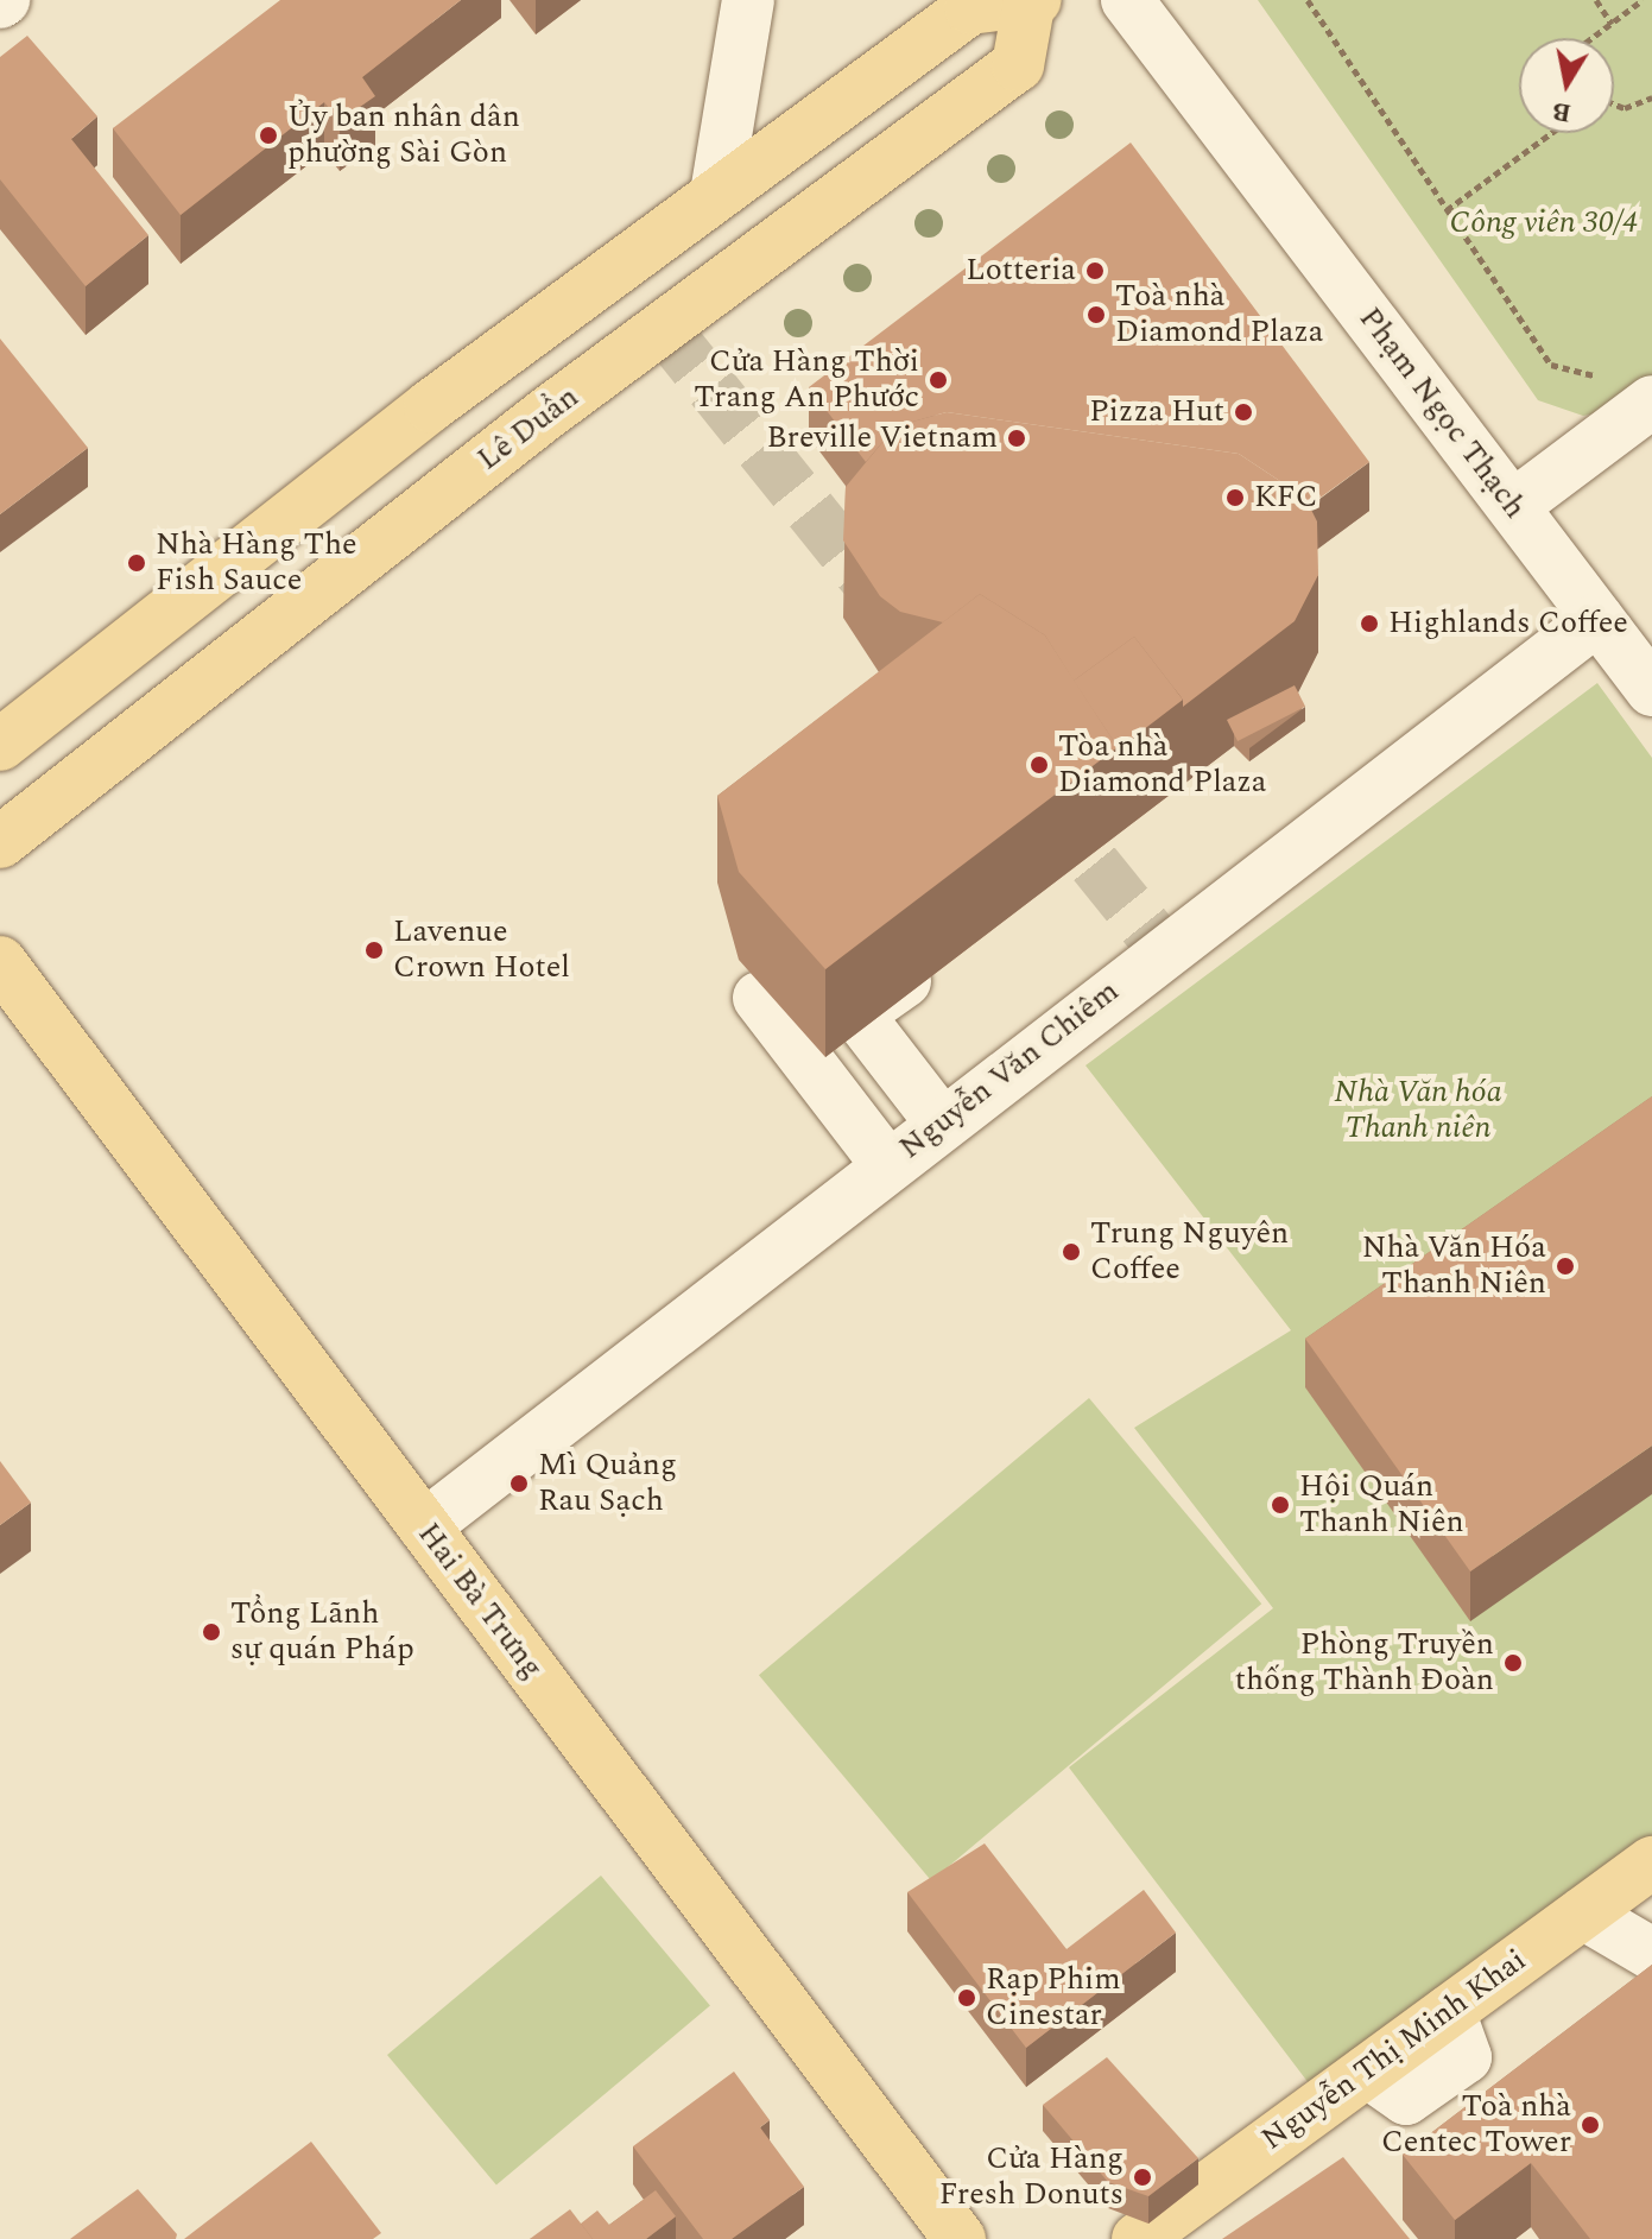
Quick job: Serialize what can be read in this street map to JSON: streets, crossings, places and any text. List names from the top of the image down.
{
  "streets": {
    "main road": ["Lê Duẩn", "Hai Bà Trưng", "Nguyễn Thị Minh Khai"],
    "street": ["Phạm Ngọc Thạch", "Nguyễn Văn Chiêm"]
  },
  "crossings": [
    ["Phạm Ngọc Thạch", "Nguyễn Văn Chiêm"],
    ["Nguyễn Văn Chiêm", "Hai Bà Trưng"]
  ],
  "parks": ["Công viên 30/4", "Nhà Văn hóa Thanh niên"],
  "places": [
    "Ủy ban nhân dân phường Sài Gòn",
    "Lotteria",
    "Toà nhà Diamond Plaza",
    "Cửa Hàng Thời Trang An Phước",
    "Pizza Hut",
    "Breville Vietnam",
    "KFC",
    "Nhà Hàng The Fish Sauce",
    "Highlands Coffee",
    "Tòa nhà Diamond Plaza",
    "Lavenue Crown Hotel",
    "Trung Nguyên Coffee",
    "Nhà Văn Hóa Thanh Niên",
    "Mì Quảng Rau Sạch",
    "Hội Quán Thanh Niên",
    "Tổng Lãnh sự quán Pháp",
    "Phòng Truyền thống Thành Đoàn",
    "Rạp Phim Cinestar",
    "Toà nhà Centec Tower",
    "Cửa Hàng Fresh Donuts"
  ],
  "north": "bottom"
}
